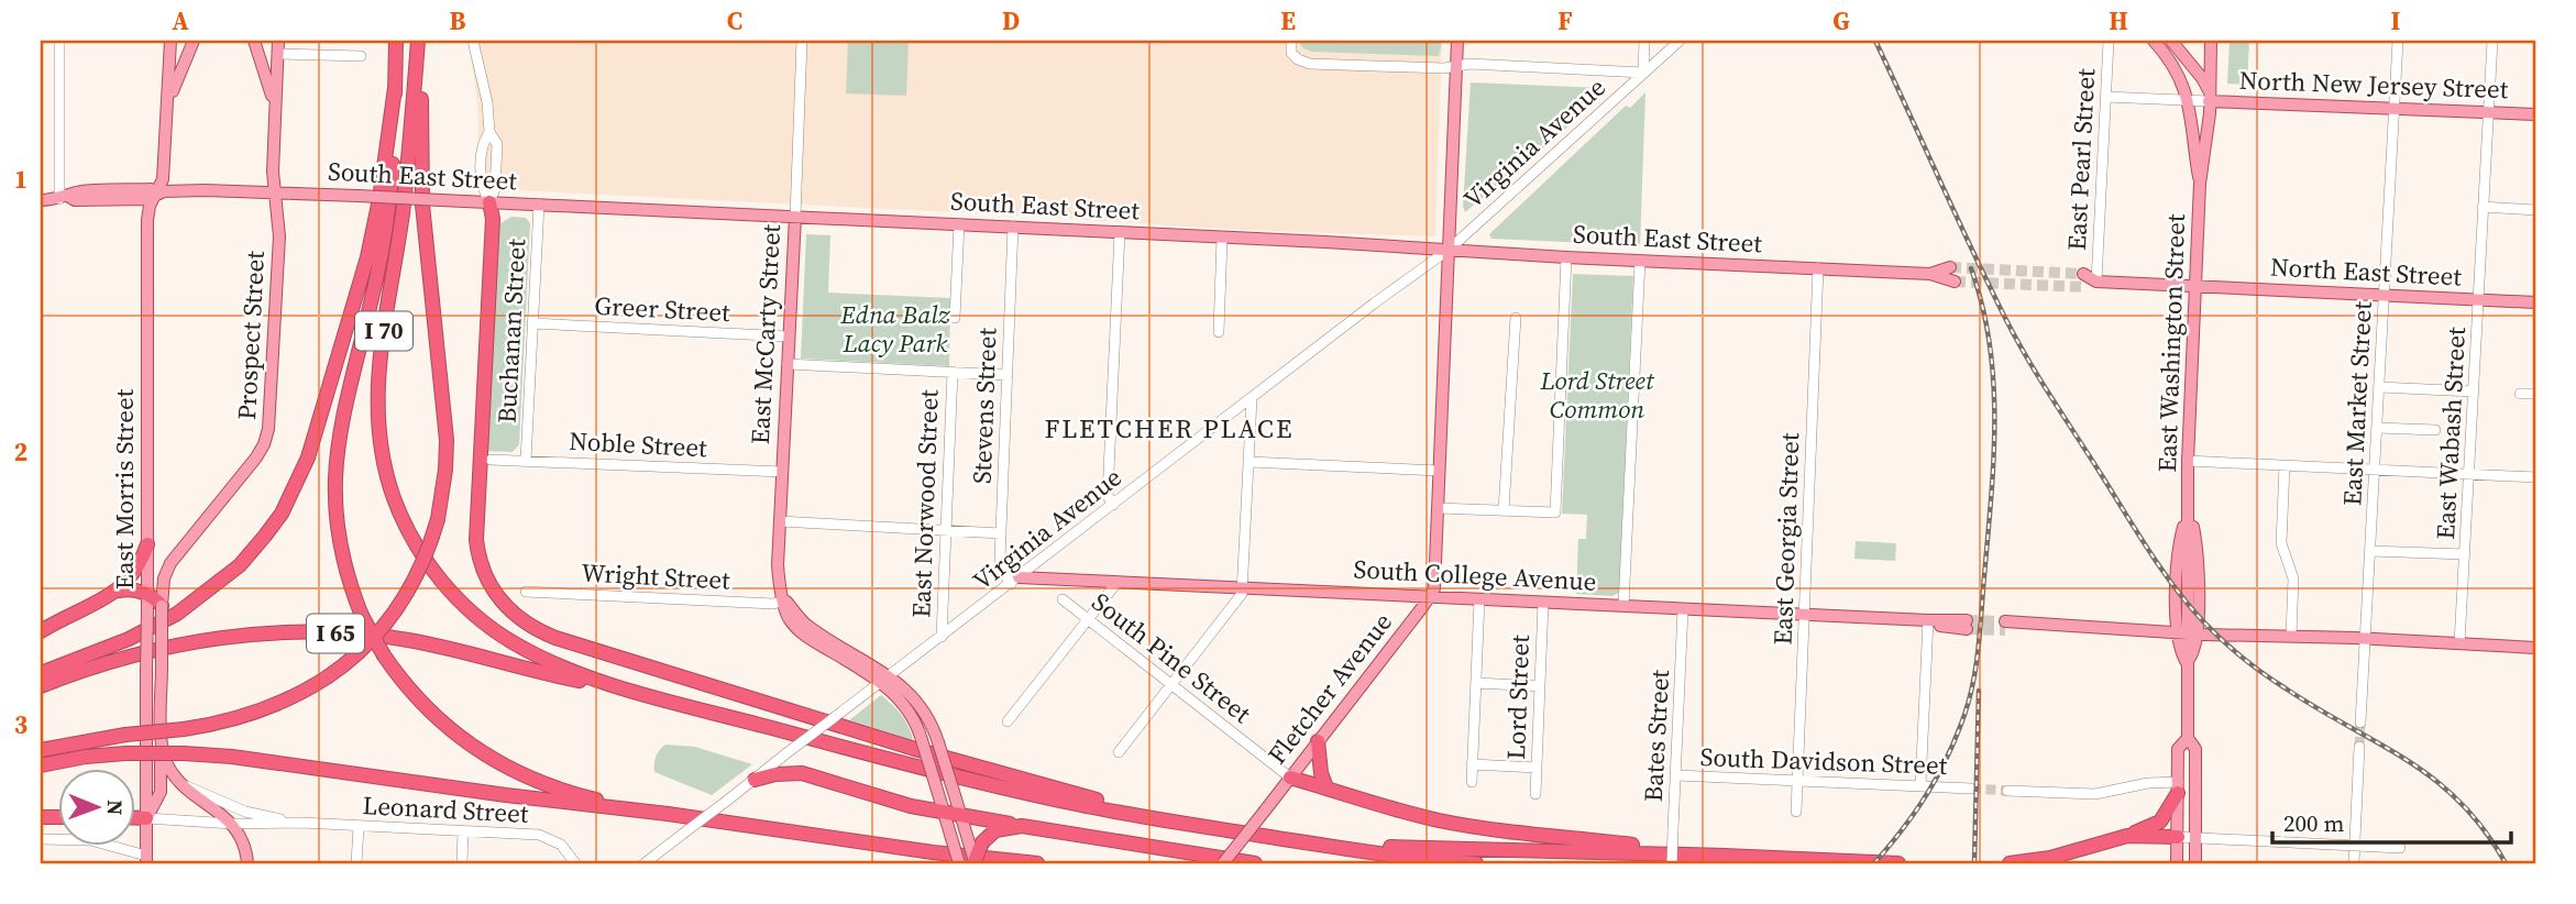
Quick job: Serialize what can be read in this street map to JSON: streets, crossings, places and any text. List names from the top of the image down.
{
  "streets": {
    "highway": ["I 70", "I 65"],
    "main road": [
      "North New Jersey Street",
      "South East Street",
      "North East Street",
      "East McCarty Street",
      "Prospect Street",
      "East Washington Street",
      "East Morris Street",
      "South College Avenue",
      "Fletcher Avenue"
    ],
    "street": [
      "Virginia Avenue",
      "East Pearl Street",
      "Greer Street",
      "Buchanan Street",
      "East Market Street",
      "Stevens Street",
      "East Wabash Street",
      "Noble Street",
      "East Norwood Street",
      "East Georgia Street",
      "Wright Street",
      "South Pine Street",
      "Lord Street",
      "Bates Street",
      "South Davidson Street",
      "Leonard Street"
    ]
  },
  "crossings": [
    ["North New Jersey Street", "East Washington Street"],
    ["North New Jersey Street", "East Market Street"],
    ["North New Jersey Street", "East Wabash Street"],
    ["Virginia Avenue", "South East Street"],
    ["Virginia Avenue", "Stevens Street"],
    ["Virginia Avenue", "East Norwood Street"],
    ["Virginia Avenue", "South College Avenue"],
    ["Virginia Avenue", "Fletcher Avenue"],
    ["South East Street", "Buchanan Street"],
    ["South East Street", "East McCarty Street"],
    ["South East Street", "Prospect Street"],
    ["South East Street", "Stevens Street"],
    ["South East Street", "East Morris Street"],
    ["South East Street", "East Georgia Street"],
    ["South East Street", "Fletcher Avenue"],
    ["North East Street", "East Washington Street"],
    ["North East Street", "East Market Street"],
    ["North East Street", "East Wabash Street"],
    ["Greer Street", "Buchanan Street"],
    ["Greer Street", "East McCarty Street"],
    ["I 70", "I 65"],
    ["Buchanan Street", "Noble Street"],
    ["East McCarty Street", "Noble Street"],
    ["East McCarty Street", "Wright Street"],
    ["Prospect Street", "East Morris Street"],
    ["Prospect Street", "Leonard Street"],
    ["Stevens Street", "South College Avenue"],
    ["East Morris Street", "Leonard Street"],
    ["East Georgia Street", "South College Avenue"],
    ["East Georgia Street", "South Davidson Street"],
    ["South College Avenue", "Fletcher Avenue"],
    ["South College Avenue", "Lord Street"],
    ["South College Avenue", "Bates Street"],
    ["South Pine Street", "Fletcher Avenue"],
    ["Bates Street", "South Davidson Street"]
  ],
  "districts": ["FLETCHER PLACE"],
  "parks": ["Edna Balz Lacy Park", "Lord Street Common"],
  "scale_bar": "200 m",
  "north": "right",
  "grid": {
    "columns": [
      "A",
      "B",
      "C",
      "D",
      "E",
      "F",
      "G",
      "H",
      "I"
    ],
    "rows": ["1", "2", "3"]
  }
}
